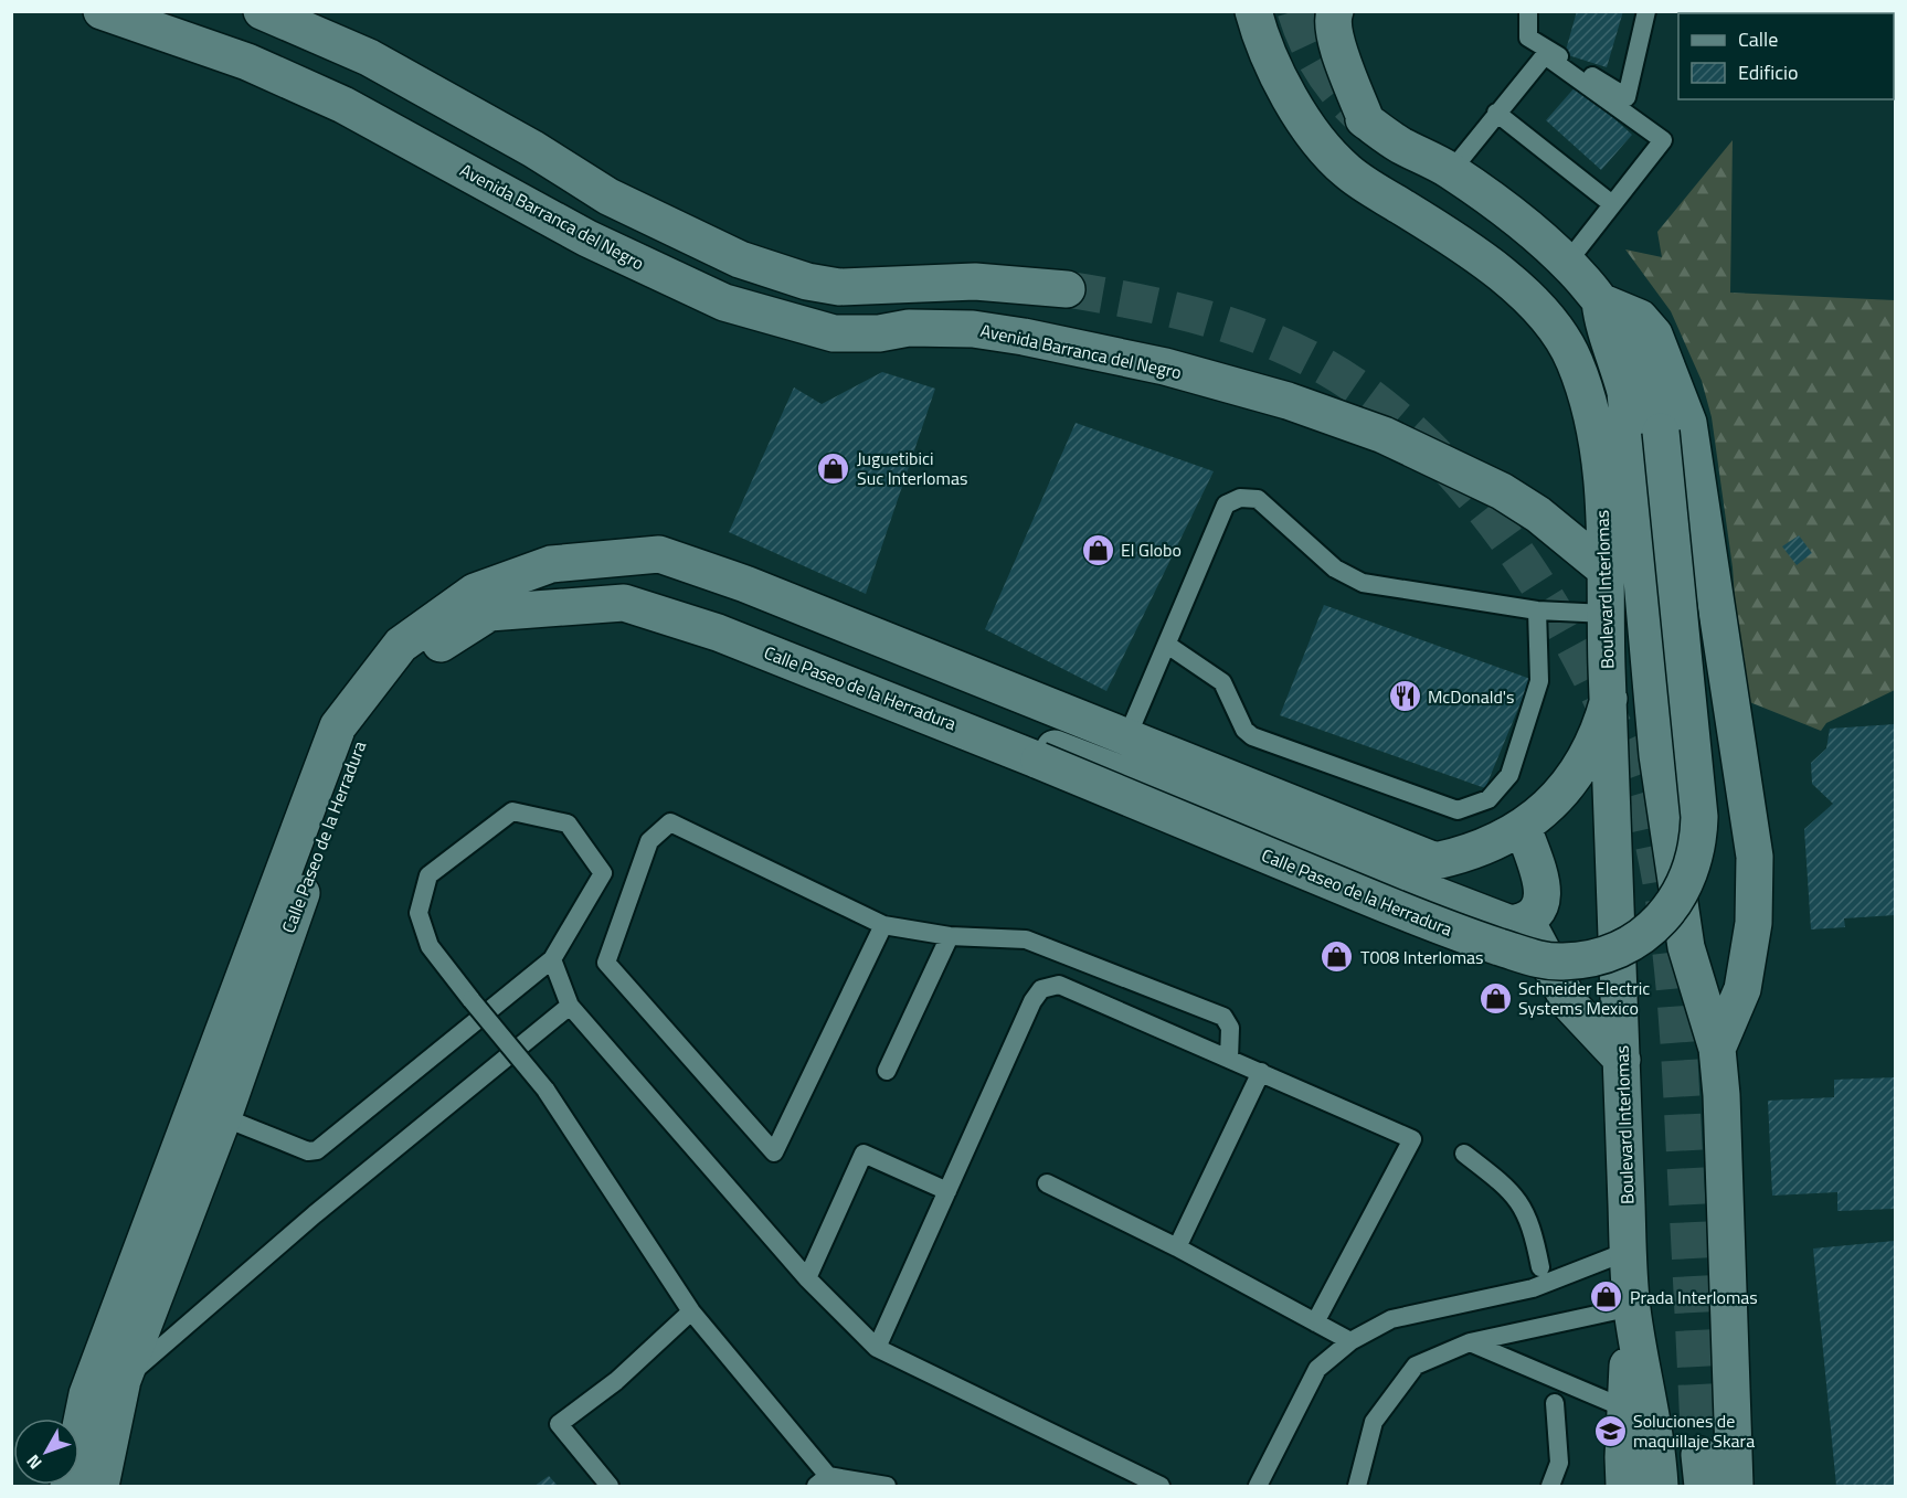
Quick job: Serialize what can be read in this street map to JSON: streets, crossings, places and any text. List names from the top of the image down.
{
  "streets": {
    "main road": ["Avenida Barranca del Negro", "Boulevard Interlomas", "Calle Paseo de la Herradura"]
  },
  "crossings": [
    ["Avenida Barranca del Negro", "Boulevard Interlomas"],
    ["Boulevard Interlomas", "Calle Paseo de la Herradura"]
  ],
  "places": {
    "shop": [
      "Juguetibici Suc Interlomas",
      "El Globo",
      "T008 Interlomas",
      "Schneider Electric Systems Mexico",
      "Prada Interlomas"
    ],
    "restaurant": ["McDonald's"],
    "school or university": ["Soluciones de maquillaje Skara"]
  },
  "legend": ["Calle", "Edificio"],
  "north": "bottom left"
}
